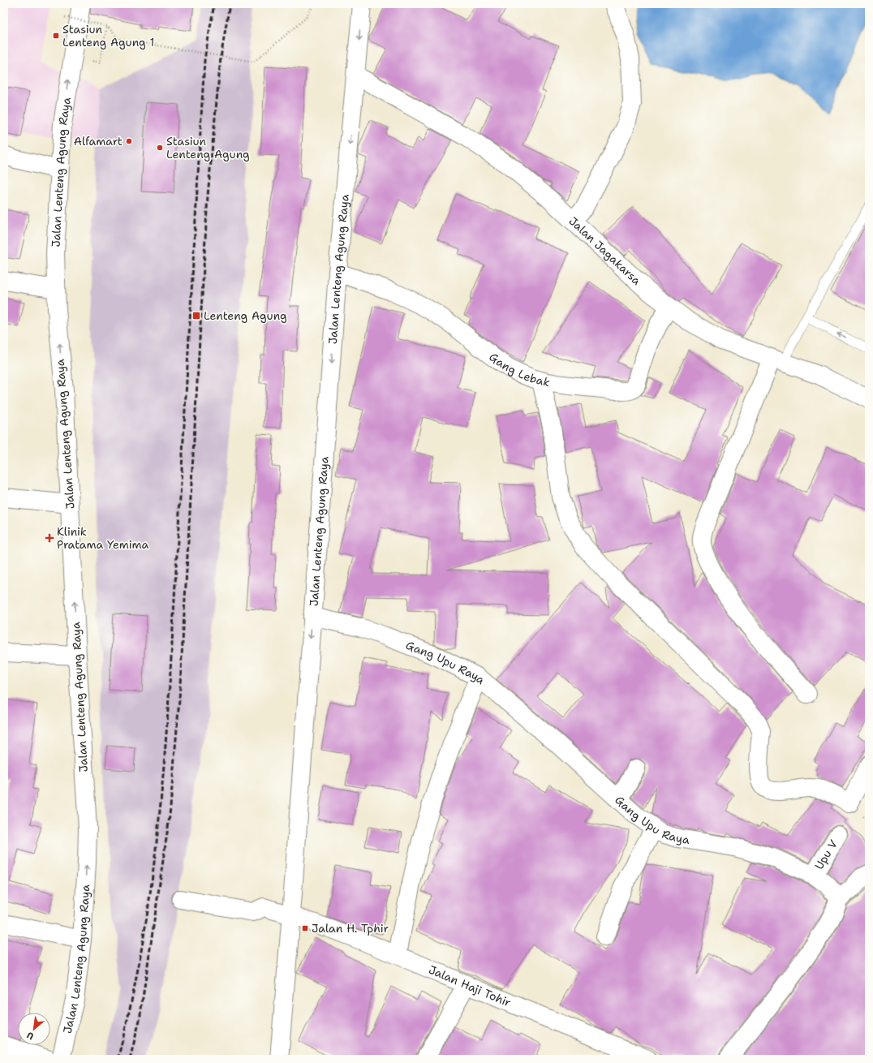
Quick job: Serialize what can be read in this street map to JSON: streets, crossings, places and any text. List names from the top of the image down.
{
  "streets": {
    "street": [
      "Jalan Lenteng Agung Raya",
      "Jalan Jagakarsa",
      "Gang Lebak",
      "Gang Upu Raya",
      "Upu V",
      "Jalan Haji Tohir"
    ]
  },
  "crossings": [
    ["Jalan Lenteng Agung Raya", "Jalan Jagakarsa"],
    ["Jalan Lenteng Agung Raya", "Gang Lebak"],
    ["Jalan Lenteng Agung Raya", "Gang Upu Raya"],
    ["Jalan Lenteng Agung Raya", "Jalan Haji Tohir"],
    ["Jalan Jagakarsa", "Gang Lebak"],
    ["Gang Upu Raya", "Upu V"]
  ],
  "places": {
    "transit": ["Stasiun Lenteng Agung 1", "Lenteng Agung", "Jalan H. Tphir"],
    "other": ["Alfamart", "Stasiun Lenteng Agung"],
    "health": ["Klinik Pratama Yemima"]
  },
  "north": "bottom left"
}
